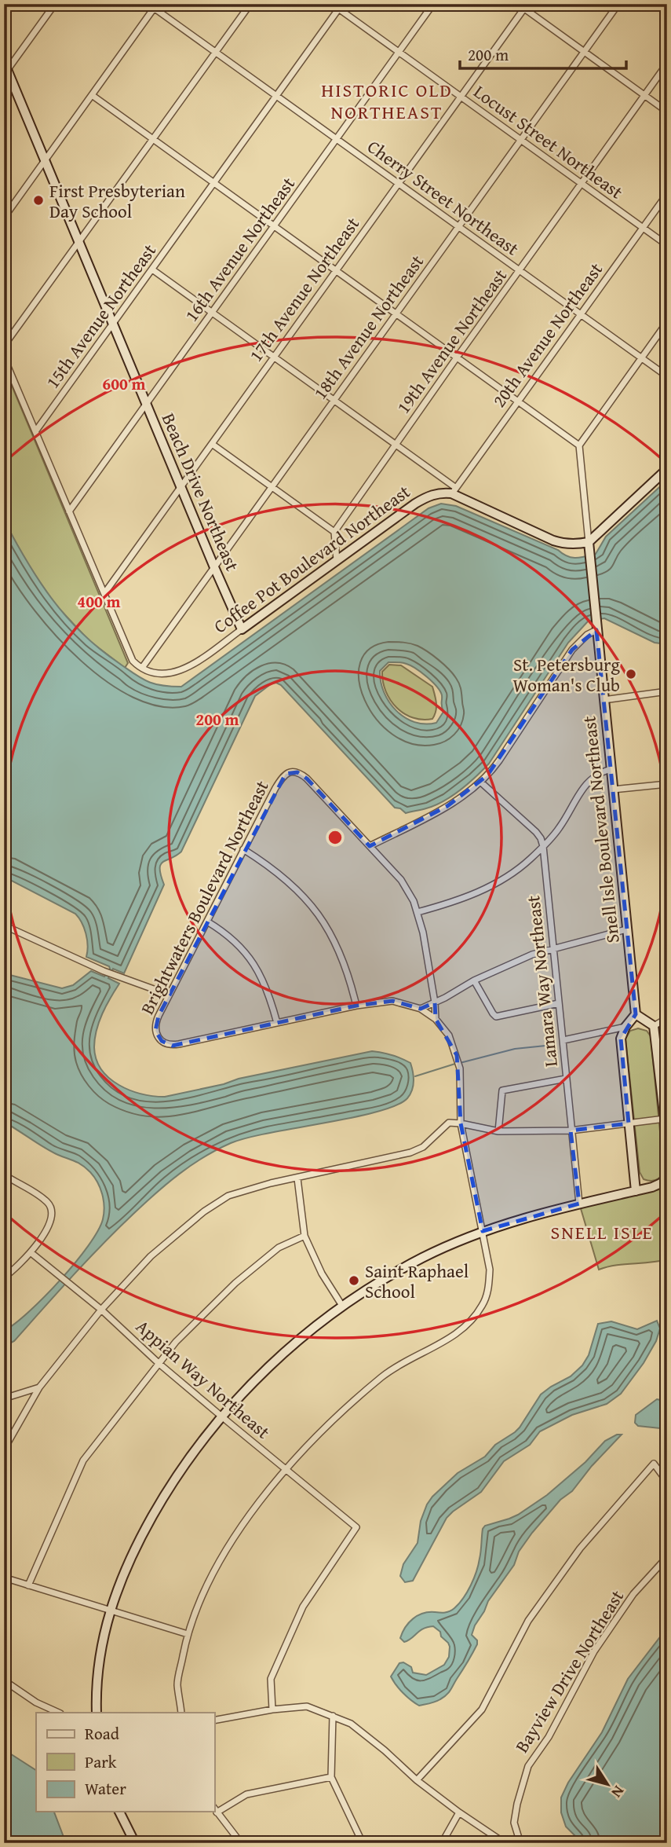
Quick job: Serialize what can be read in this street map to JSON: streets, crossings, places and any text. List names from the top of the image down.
{
  "streets": {
    "street": [
      "Locust Street Northeast",
      "Cherry Street Northeast",
      "16th Avenue Northeast",
      "17th Avenue Northeast",
      "15th Avenue Northeast",
      "18th Avenue Northeast",
      "20th Avenue Northeast",
      "19th Avenue Northeast",
      "Beach Drive Northeast",
      "Coffee Pot Boulevard Northeast",
      "Snell Isle Boulevard Northeast",
      "Brightwaters Boulevard Northeast",
      "Lamara Way Northeast",
      "Appian Way Northeast",
      "Bayview Drive Northeast"
    ]
  },
  "crossings": [
    ["Locust Street Northeast", "16th Avenue Northeast"],
    ["Locust Street Northeast", "17th Avenue Northeast"],
    ["Locust Street Northeast", "15th Avenue Northeast"],
    ["Locust Street Northeast", "18th Avenue Northeast"],
    ["Locust Street Northeast", "20th Avenue Northeast"],
    ["Locust Street Northeast", "19th Avenue Northeast"],
    ["Cherry Street Northeast", "16th Avenue Northeast"],
    ["Cherry Street Northeast", "17th Avenue Northeast"],
    ["Cherry Street Northeast", "15th Avenue Northeast"],
    ["Cherry Street Northeast", "18th Avenue Northeast"],
    ["Cherry Street Northeast", "20th Avenue Northeast"],
    ["Cherry Street Northeast", "19th Avenue Northeast"],
    ["16th Avenue Northeast", "Beach Drive Northeast"],
    ["17th Avenue Northeast", "Beach Drive Northeast"],
    ["15th Avenue Northeast", "Beach Drive Northeast"],
    ["18th Avenue Northeast", "Beach Drive Northeast"],
    ["18th Avenue Northeast", "Coffee Pot Boulevard Northeast"],
    ["20th Avenue Northeast", "Coffee Pot Boulevard Northeast"],
    ["Beach Drive Northeast", "Coffee Pot Boulevard Northeast"],
    ["Brightwaters Boulevard Northeast", "Appian Way Northeast"]
  ],
  "districts": ["HISTORIC OLD NORTHEAST", "SNELL ISLE"],
  "places": ["First Presbyterian Day School", "St. Petersburg Woman's Club", "Saint Raphael School"],
  "legend": ["Road", "Park", "Water"],
  "scale_bar": "200 m",
  "north": "bottom right",
  "rings": ["600 m", "400 m", "200 m"]
}
